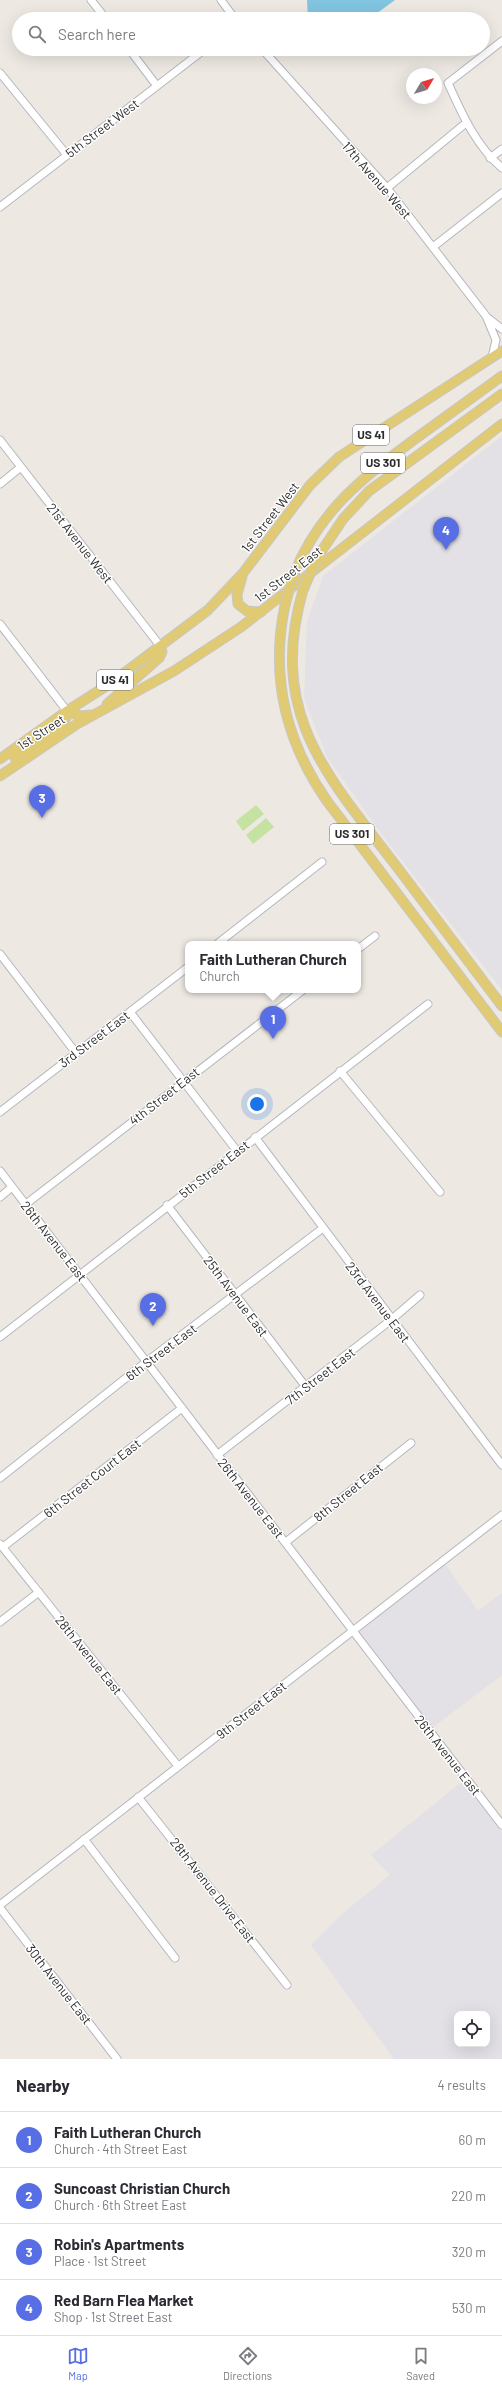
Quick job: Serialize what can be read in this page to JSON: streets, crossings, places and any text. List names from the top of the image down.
{
  "streets": {
    "main road": [
      "US 41",
      "US 301",
      "1st Street West",
      "1st Street East",
      "1st Street"
    ],
    "street": [
      "5th Street West",
      "17th Avenue West",
      "21st Avenue West",
      "3rd Street East",
      "4th Street East",
      "5th Street East",
      "26th Avenue East",
      "25th Avenue East",
      "23rd Avenue East",
      "6th Street East",
      "7th Street East",
      "6th Street Court East",
      "8th Street East",
      "28th Avenue East",
      "9th Street East",
      "28th Avenue Drive East",
      "30th Avenue East"
    ]
  },
  "crossings": [
    ["17th Avenue West", "1st Street West"],
    ["1st Street West", "21st Avenue West"],
    ["1st Street West", "1st Street"],
    ["1st Street East", "1st Street"],
    ["4th Street East", "26th Avenue East"],
    ["5th Street East", "26th Avenue East"],
    ["5th Street East", "25th Avenue East"],
    ["5th Street East", "23rd Avenue East"],
    ["26th Avenue East", "6th Street East"],
    ["26th Avenue East", "7th Street East"],
    ["26th Avenue East", "6th Street Court East"],
    ["26th Avenue East", "8th Street East"],
    ["26th Avenue East", "9th Street East"],
    ["25th Avenue East", "6th Street East"],
    ["25th Avenue East", "7th Street East"],
    ["23rd Avenue East", "6th Street East"],
    ["23rd Avenue East", "7th Street East"],
    ["6th Street Court East", "28th Avenue East"],
    ["28th Avenue East", "9th Street East"],
    ["9th Street East", "28th Avenue Drive East"]
  ],
  "north": "top right",
  "page": {
    "search": "Search here",
    "pins": [
      "4",
      "3",
      "1",
      "2"
    ],
    "popup": ["Faith Lutheran Church", "Church"],
    "heading": ["Nearby", "4 results"],
    "list": [
      {
        "mark": "1",
        "name": "Faith Lutheran Church",
        "note": "Church · 4th Street East",
        "value": "60 m"
      },
      {
        "mark": "2",
        "name": "Suncoast Christian Church",
        "note": "Church · 6th Street East",
        "value": "220 m"
      },
      {
        "mark": "3",
        "name": "Robin's Apartments",
        "note": "Place · 1st Street",
        "value": "320 m"
      },
      {
        "mark": "4",
        "name": "Red Barn Flea Market",
        "note": "Shop · 1st Street East",
        "value": "530 m"
      }
    ],
    "nav": ["Map", "Directions", "Saved"]
  }
}
